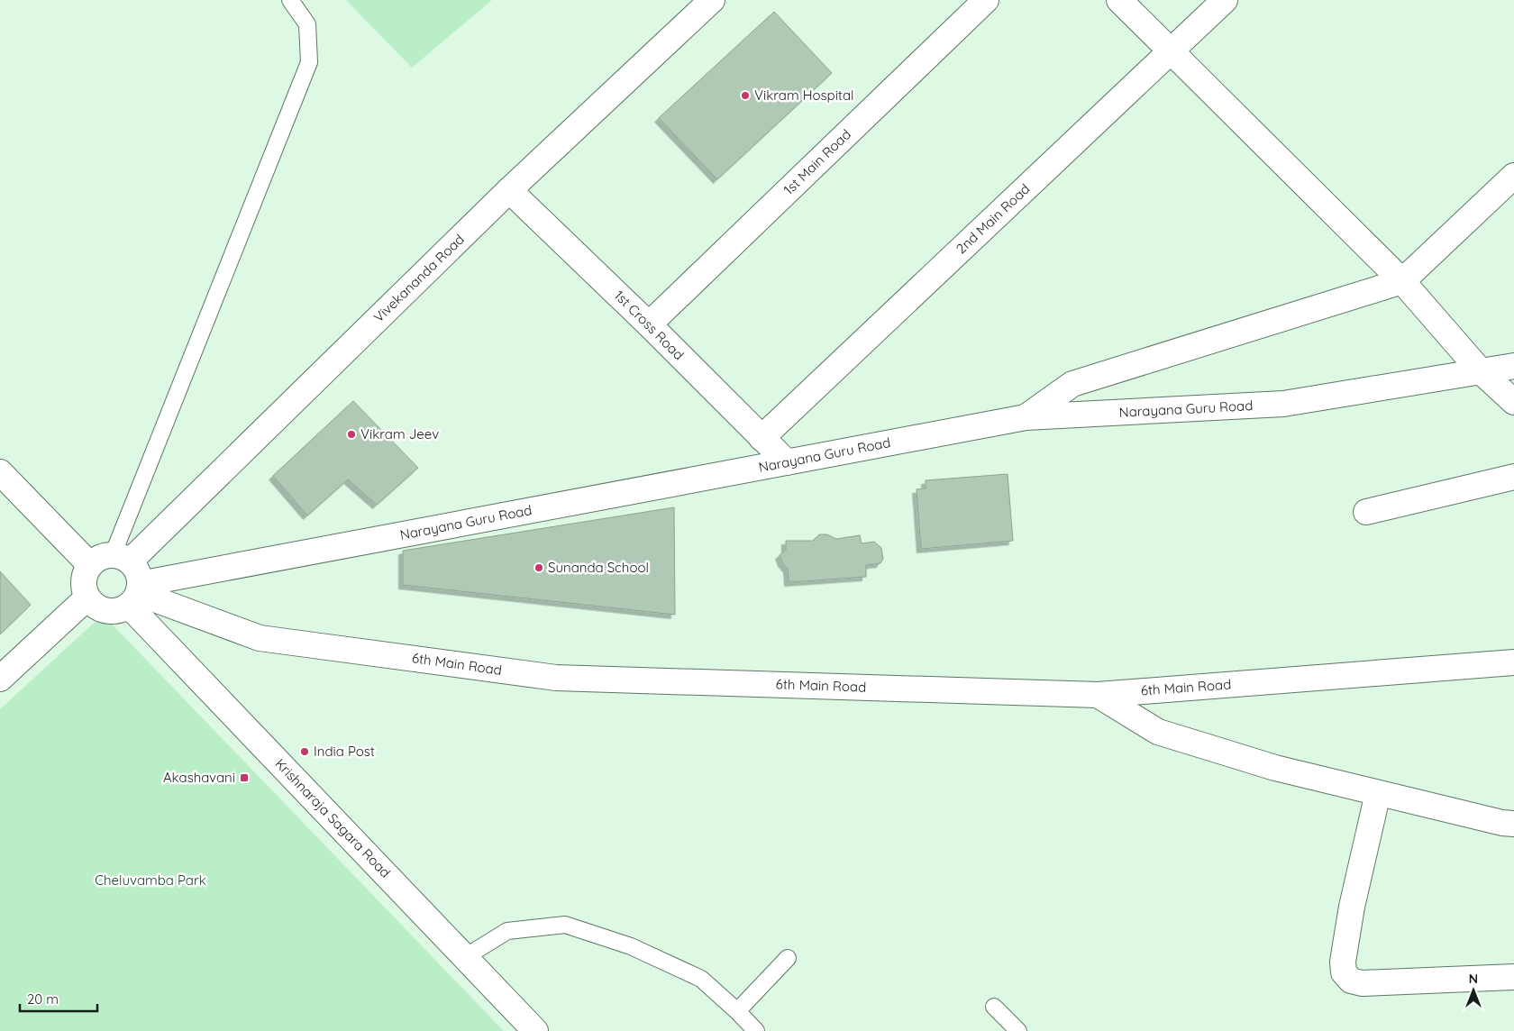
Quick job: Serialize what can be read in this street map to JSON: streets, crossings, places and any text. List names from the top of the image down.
{
  "streets": {
    "street": [
      "1st Main Road",
      "2nd Main Road",
      "Vivekananda Road",
      "1st Cross Road",
      "Narayana Guru Road",
      "6th Main Road",
      "Krishnaraja Sagara Road"
    ]
  },
  "crossings": [
    ["1st Main Road", "1st Cross Road"],
    ["2nd Main Road", "1st Cross Road"],
    ["Vivekananda Road", "1st Cross Road"],
    ["Vivekananda Road", "Narayana Guru Road"],
    ["Vivekananda Road", "6th Main Road"],
    ["Vivekananda Road", "Krishnaraja Sagara Road"],
    ["1st Cross Road", "Narayana Guru Road"],
    ["Narayana Guru Road", "6th Main Road"],
    ["Narayana Guru Road", "Krishnaraja Sagara Road"],
    ["6th Main Road", "Krishnaraja Sagara Road"]
  ],
  "parks": ["Cheluvamba Park"],
  "places": {
    "other": [
      "Vikram Hospital",
      "Vikram Jeev",
      "Sunanda School",
      "India Post"
    ],
    "transit": ["Akashavani"]
  },
  "scale_bar": "20 m",
  "north": "top"
}
